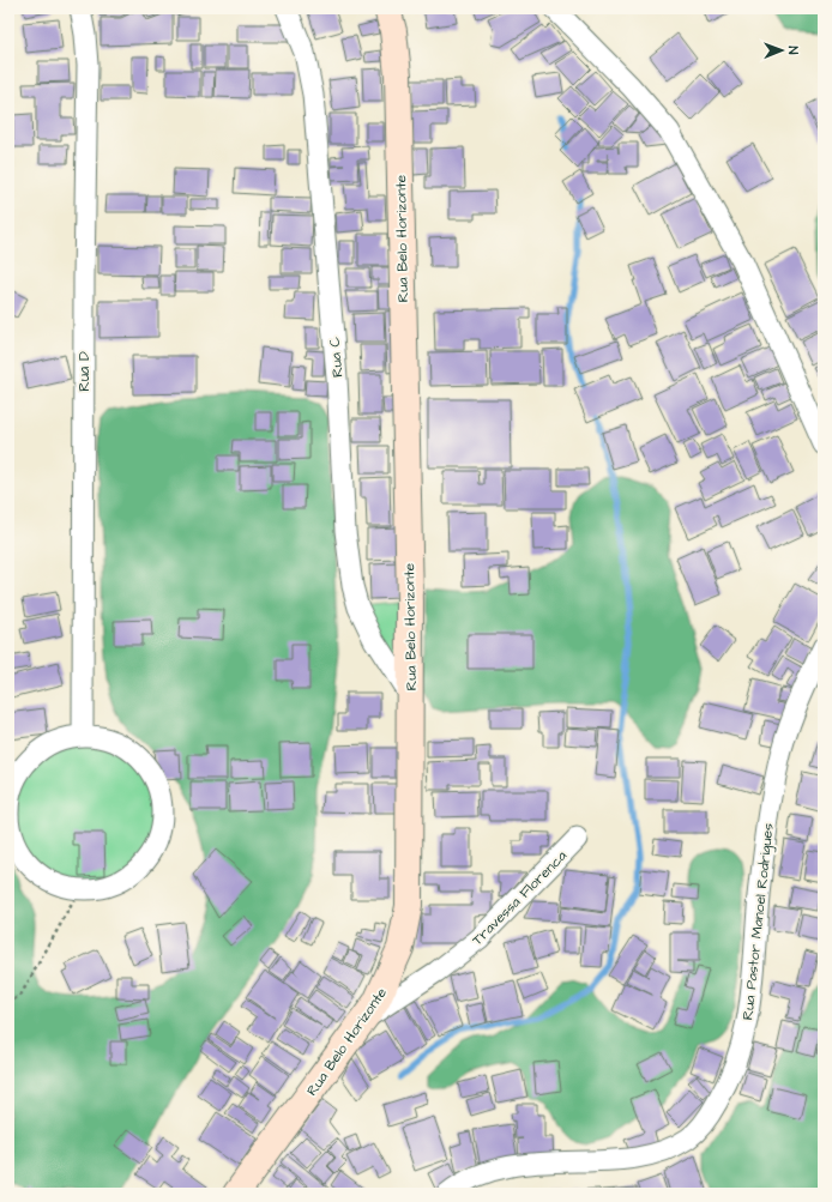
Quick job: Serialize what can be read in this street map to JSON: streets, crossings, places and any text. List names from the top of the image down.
{
  "streets": {
    "street": [
      "Rua Belo Horizonte",
      "Rua C",
      "Rua D",
      "Travessa Florenca",
      "Rua Pastor Manoel Rodrigues"
    ]
  },
  "crossings": [
    ["Rua Belo Horizonte", "Rua C"],
    ["Rua Belo Horizonte", "Travessa Florenca"]
  ],
  "north": "right"
}
